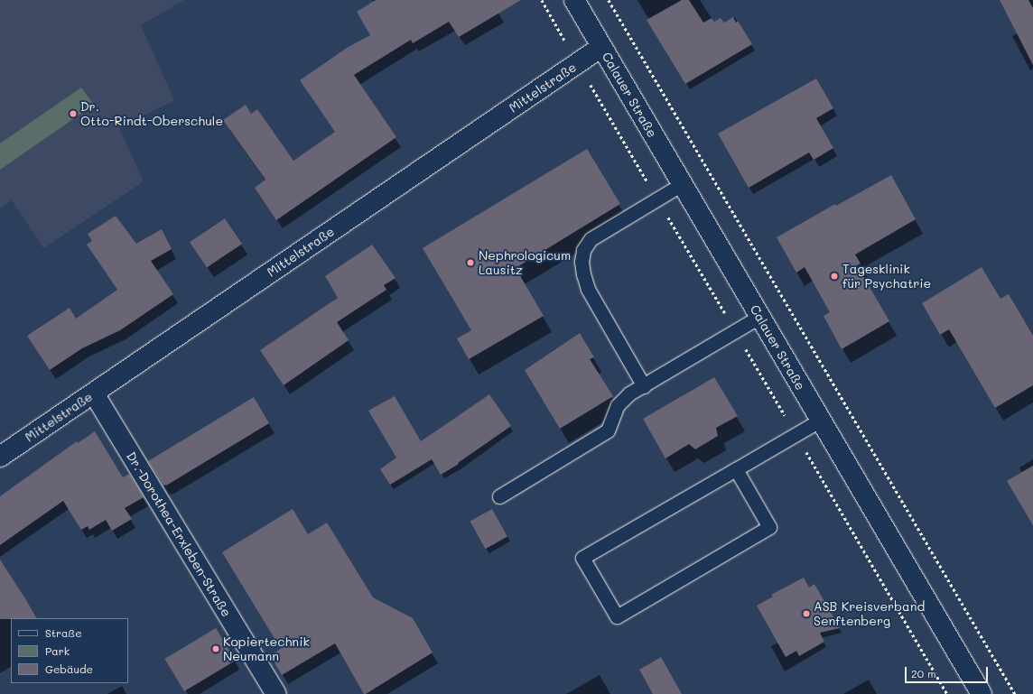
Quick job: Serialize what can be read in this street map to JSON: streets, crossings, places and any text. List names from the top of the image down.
{
  "streets": {
    "street": ["Mittelstraße", "Calauer Straße", "Dr.-Dorothea-Erxleben-Straße"]
  },
  "crossings": [
    ["Mittelstraße", "Calauer Straße"],
    ["Mittelstraße", "Dr.-Dorothea-Erxleben-Straße"]
  ],
  "places": [
    "Dr. Otto-Rindt-Oberschule",
    "Nephrologicum Lausitz",
    "Tagesklinik für Psychatrie",
    "ASB Kreisverband Senftenberg",
    "Kopiertechnik Neumann"
  ],
  "legend": ["Straße", "Park", "Gebäude"],
  "scale_bar": "20 m"
}
